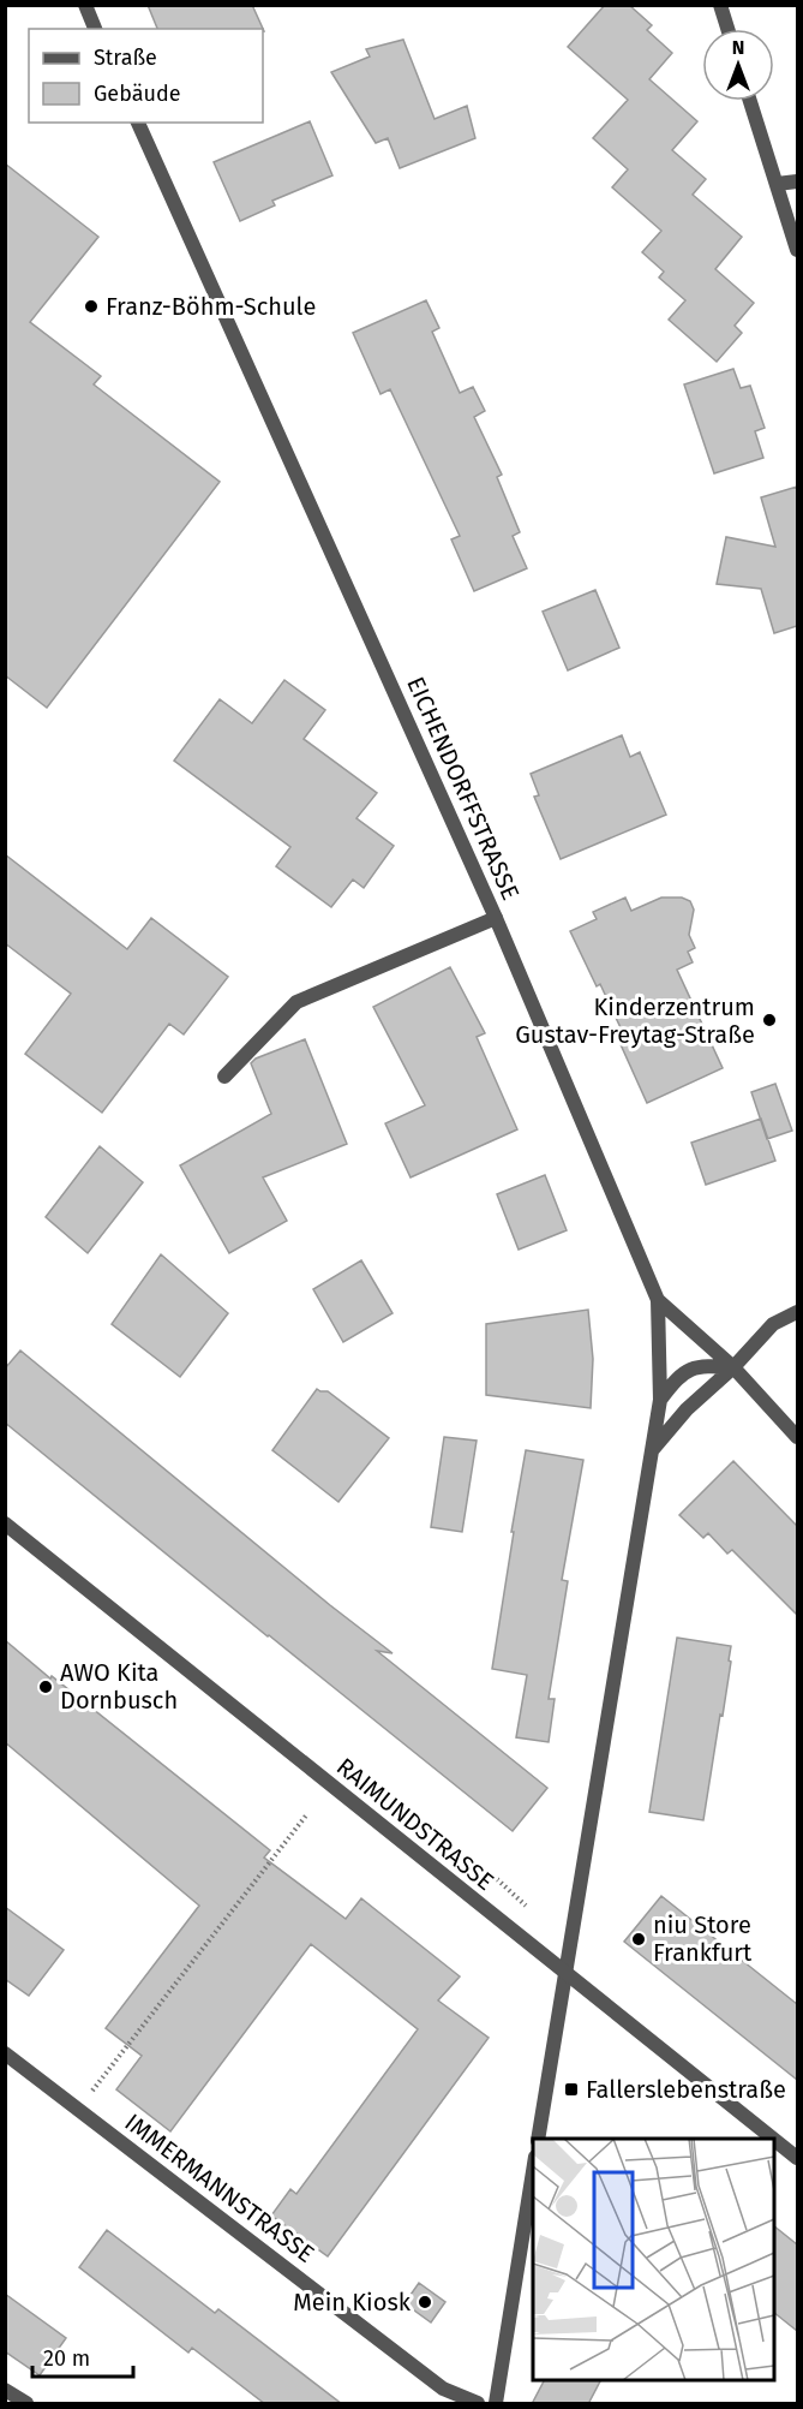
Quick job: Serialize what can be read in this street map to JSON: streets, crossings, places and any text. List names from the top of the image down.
{
  "streets": {
    "street": ["EICHENDORFFSTRASSE", "RAIMUNDSTRASSE", "IMMERMANNSTRASSE"]
  },
  "places": {
    "other": [
      "Franz-Böhm-Schule",
      "Kinderzentrum Gustav-Freytag-Straße",
      "AWO Kita Dornbusch",
      "niu Store Frankfurt",
      "Mein Kiosk"
    ],
    "transit": ["Fallerslebenstraße"]
  },
  "legend": ["Straße", "Gebäude"],
  "scale_bar": "20 m",
  "north": "top"
}
